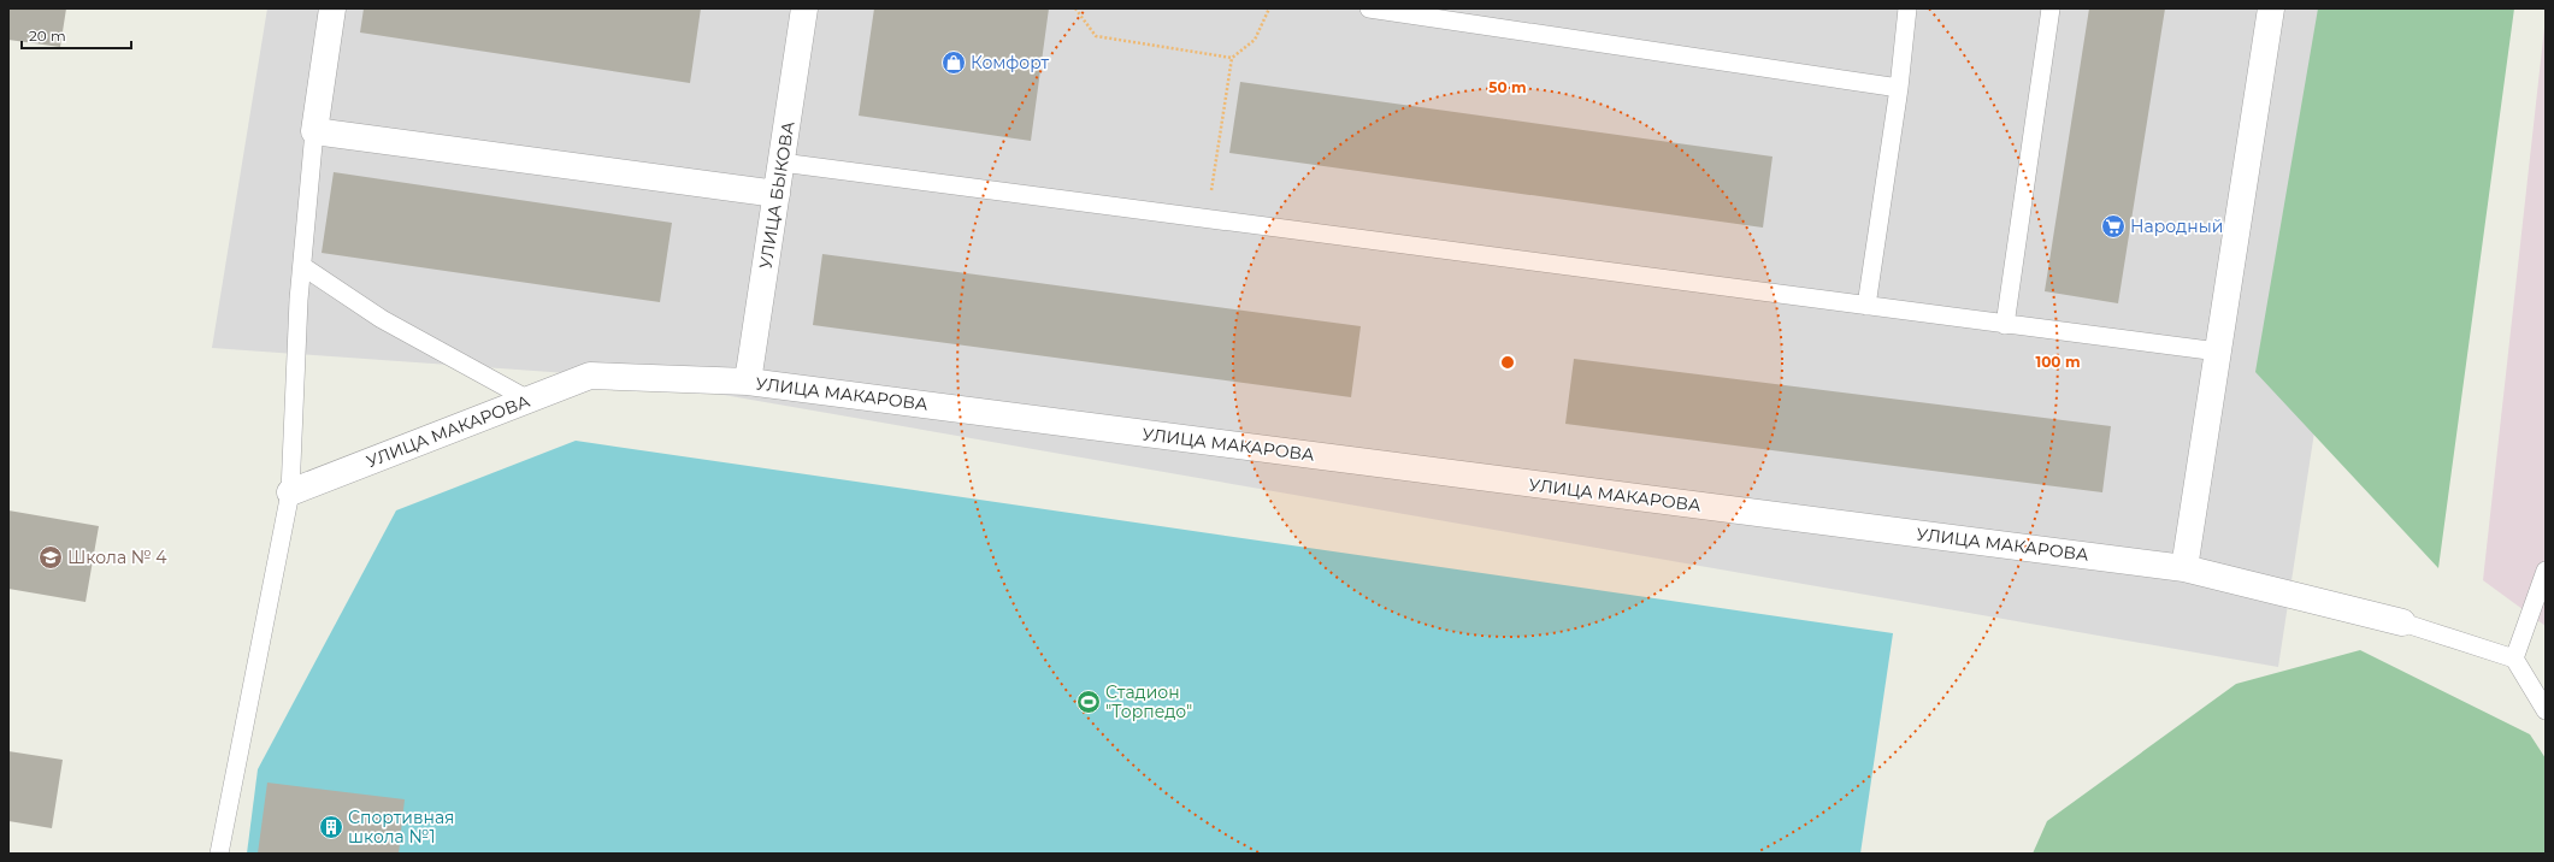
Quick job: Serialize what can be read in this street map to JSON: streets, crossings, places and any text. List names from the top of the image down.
{
  "streets": {
    "street": ["УЛИЦА БЫКОВА", "УЛИЦА МАКАРОВА"]
  },
  "crossings": [
    ["УЛИЦА БЫКОВА", "УЛИЦА МАКАРОВА"]
  ],
  "places": {
    "shop": ["Комфорт"],
    "supermarket": ["Народный"],
    "school or university": ["Школа № 4"],
    "sports": ["Стадион \"Торпедо\""],
    "building": ["Спортивная школа №1"]
  },
  "scale_bar": "20 m",
  "rings": ["50 m", "100 m"]
}
